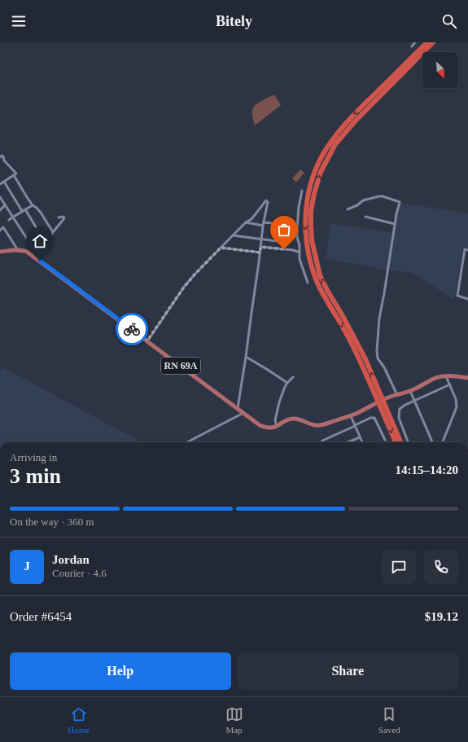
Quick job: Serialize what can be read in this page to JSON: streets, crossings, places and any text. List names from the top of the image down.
{
  "streets": {
    "main road": ["RN 69A"]
  },
  "north": "bottom right",
  "page": {
    "header": "Bitely",
    "heading": ["3 min", "Arriving in", "14:15–14:20"],
    "panel": [
      "Jordan",
      "Courier · 4.6",
      "Order #6454",
      "$19.12"
    ],
    "bar": "On the way · 360 m",
    "round": "J",
    "buttons": ["Help", "Share"],
    "tabs": ["Home", "Map", "Saved"]
  }
}
